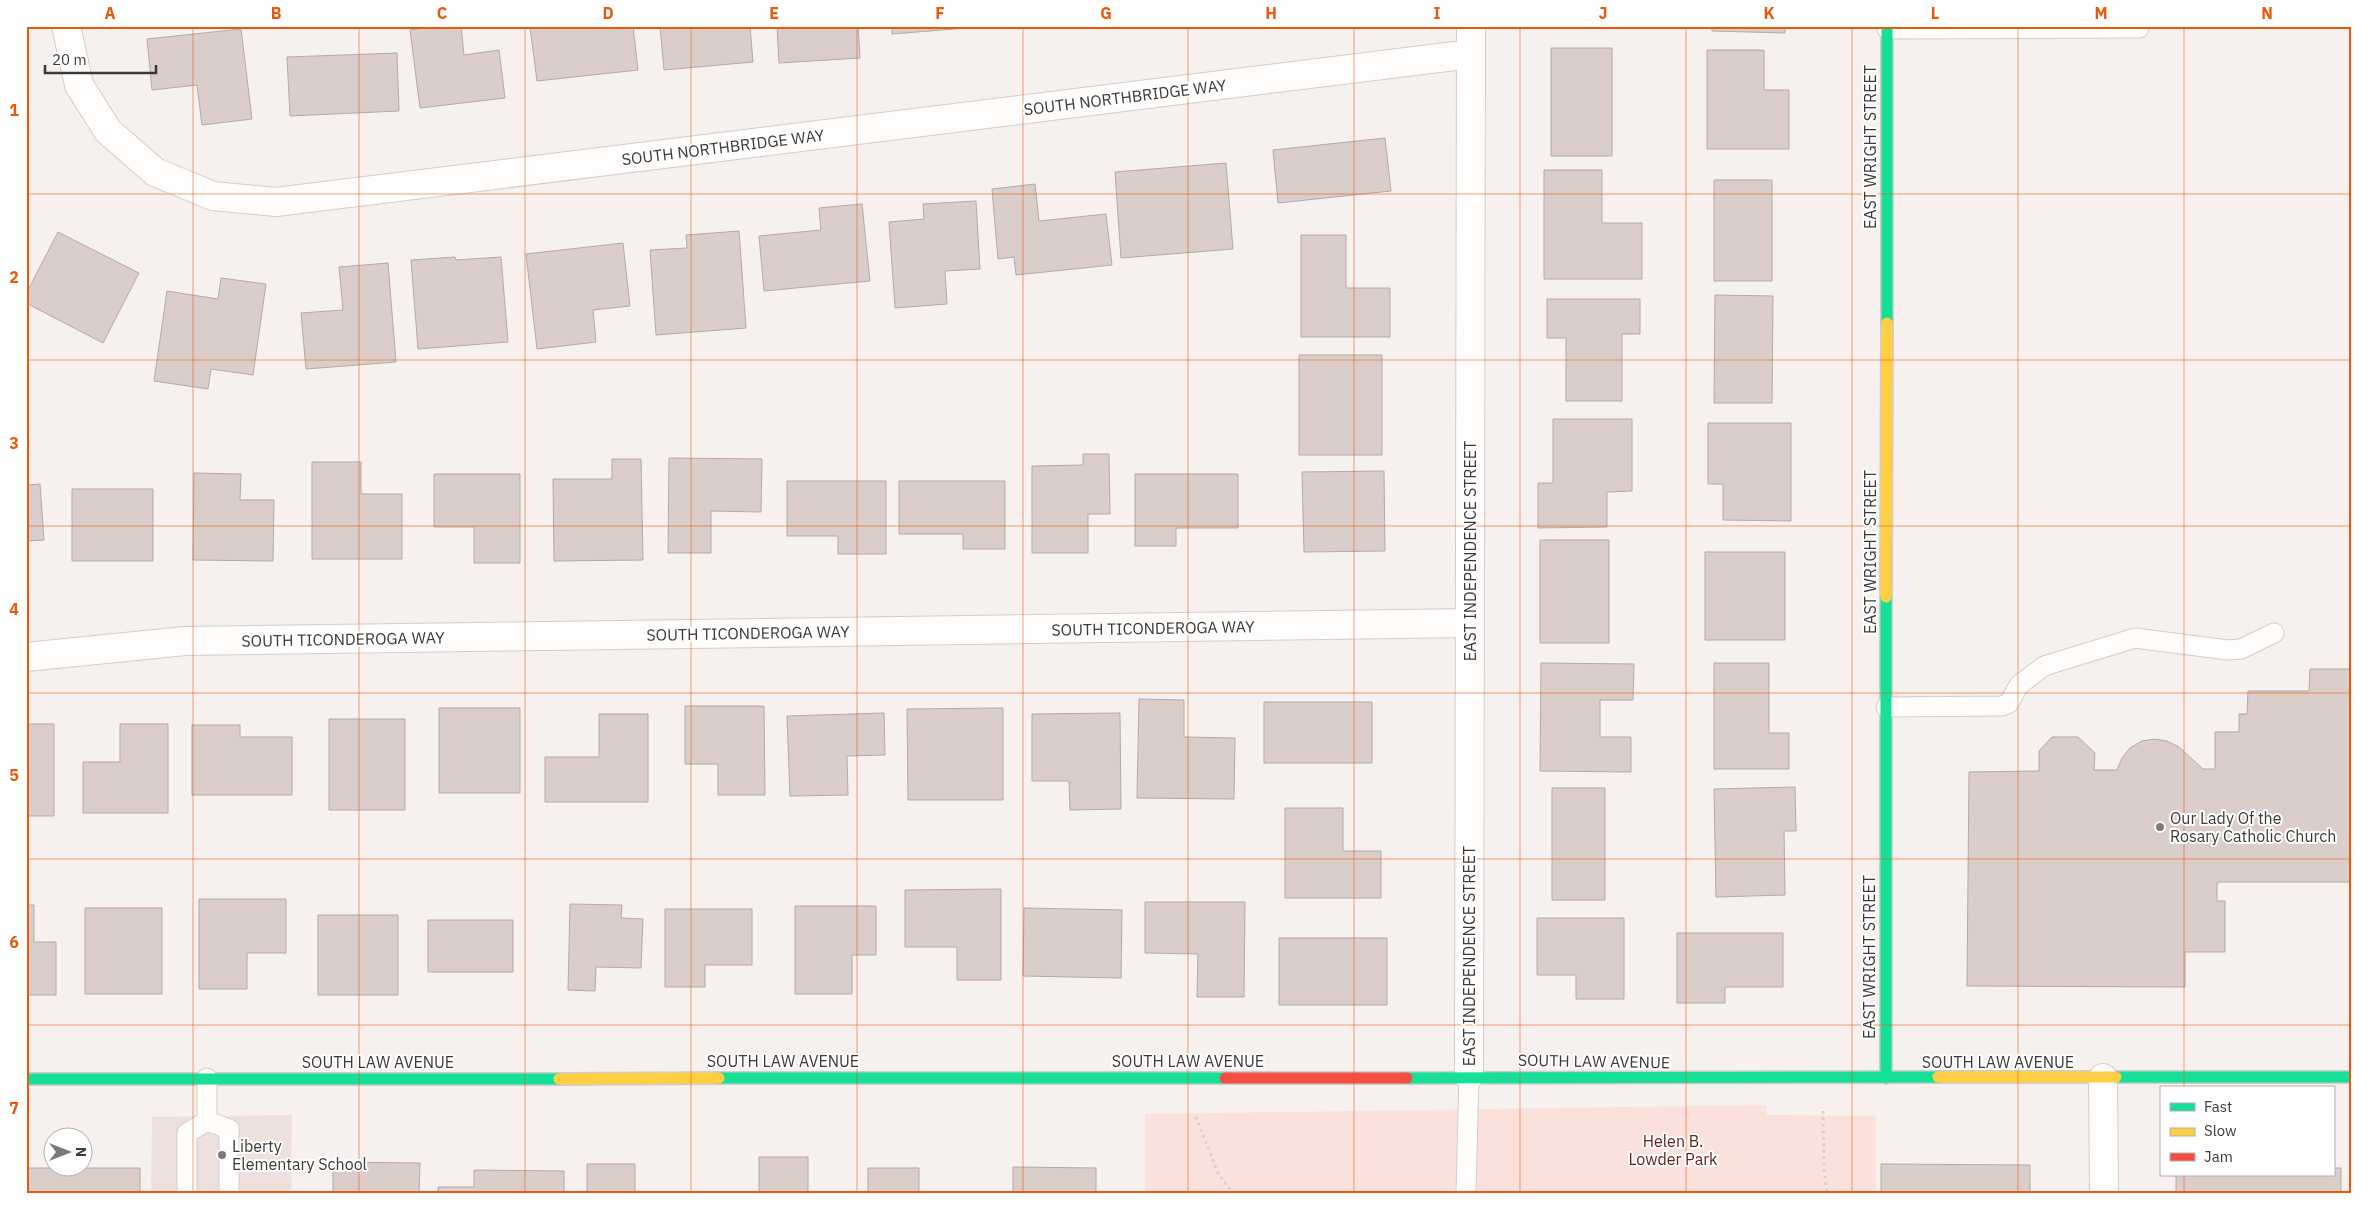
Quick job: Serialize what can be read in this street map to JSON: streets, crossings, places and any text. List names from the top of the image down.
{
  "streets": {
    "street": [
      "SOUTH NORTHBRIDGE WAY",
      "EAST WRIGHT STREET",
      "EAST INDEPENDENCE STREET",
      "SOUTH TICONDEROGA WAY",
      "SOUTH LAW AVENUE"
    ]
  },
  "crossings": [
    ["SOUTH NORTHBRIDGE WAY", "EAST INDEPENDENCE STREET"],
    ["EAST WRIGHT STREET", "SOUTH LAW AVENUE"],
    ["EAST INDEPENDENCE STREET", "SOUTH TICONDEROGA WAY"],
    ["EAST INDEPENDENCE STREET", "SOUTH LAW AVENUE"]
  ],
  "parks": ["Helen B. Lowder Park"],
  "places": ["Our Lady Of the Rosary Catholic Church", "Liberty Elementary School"],
  "legend": ["Fast", "Slow", "Jam"],
  "scale_bar": "20 m",
  "north": "right",
  "grid": {
    "columns": [
      "A",
      "B",
      "C",
      "D",
      "E",
      "F",
      "G",
      "H",
      "I",
      "J",
      "K",
      "L",
      "M",
      "N"
    ],
    "rows": [
      "1",
      "2",
      "3",
      "4",
      "5",
      "6",
      "7"
    ]
  }
}
